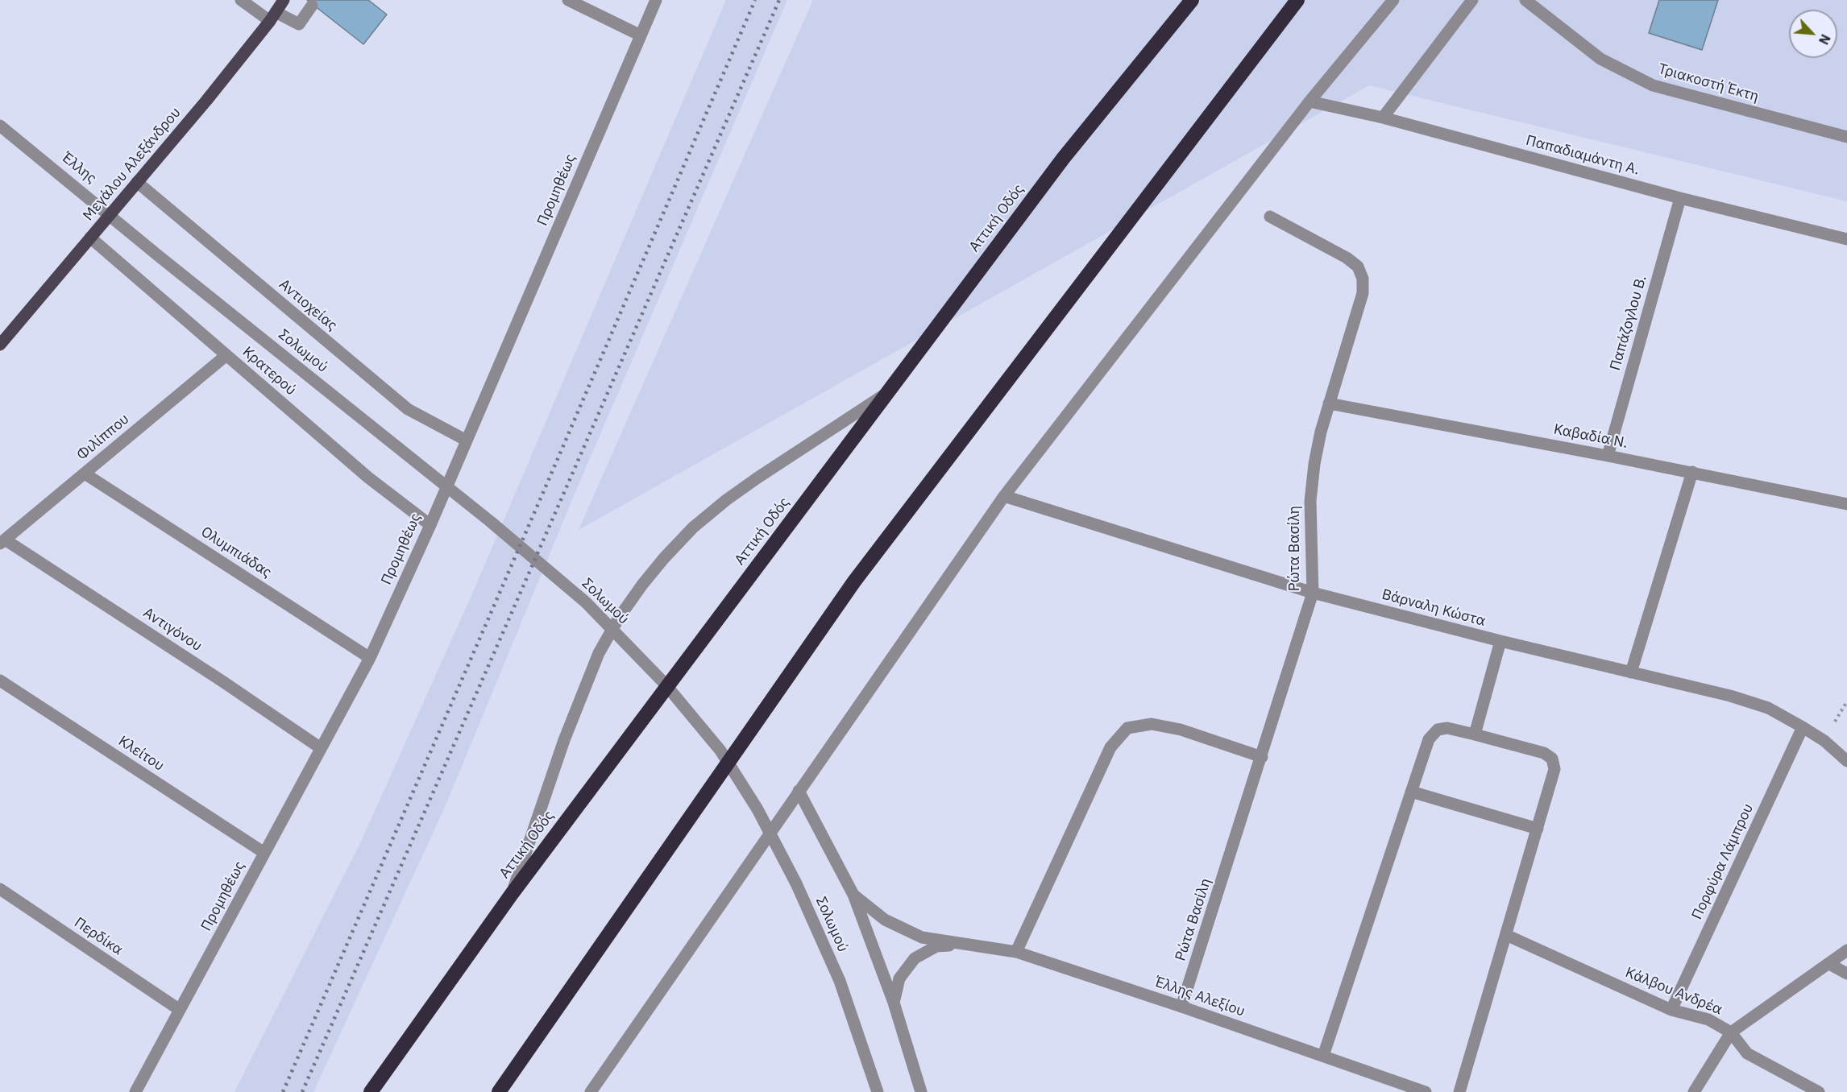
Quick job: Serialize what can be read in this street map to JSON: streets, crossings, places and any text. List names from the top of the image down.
{
  "streets": {
    "highway": ["Αττική Οδός"],
    "main road": ["Μεγάλου Αλεξάνδρου"],
    "street": [
      "Τριακοστή Έκτη",
      "Παπαδιαμάντη Α.",
      "Έλλης",
      "Προμηθέως",
      "Αντιοχείας",
      "Παπάζογλου Β.",
      "Σολωμού",
      "Κρατερού",
      "Καβαδία Ν.",
      "Φιλίππου",
      "Ρώτα Βασίλη",
      "Ολυμπιάδας",
      "Βάρναλη Κώστα",
      "Αντιγόνου",
      "Κλείτου",
      "Πορφύρα Λάμπρου",
      "Περδίκα",
      "Κάλβου Ανδρέα",
      "Έλλης Αλεξίου"
    ]
  },
  "crossings": [
    ["Παπαδιαμάντη Α.", "Παπάζογλου Β."],
    ["Μεγάλου Αλεξάνδρου", "Έλλης"],
    ["Μεγάλου Αλεξάνδρου", "Αντιοχείας"],
    ["Μεγάλου Αλεξάνδρου", "Κρατερού"],
    ["Έλλης", "Σολωμού"],
    ["Προμηθέως", "Αντιοχείας"],
    ["Προμηθέως", "Κρατερού"],
    ["Προμηθέως", "Ολυμπιάδας"],
    ["Προμηθέως", "Αντιγόνου"],
    ["Προμηθέως", "Κλείτου"],
    ["Προμηθέως", "Περδίκα"],
    ["Παπάζογλου Β.", "Καβαδία Ν."],
    ["Κρατερού", "Φιλίππου"],
    ["Καβαδία Ν.", "Ρώτα Βασίλη"],
    ["Φιλίππου", "Ολυμπιάδας"],
    ["Φιλίππου", "Αντιγόνου"],
    ["Ρώτα Βασίλη", "Βάρναλη Κώστα"],
    ["Ρώτα Βασίλη", "Έλλης Αλεξίου"],
    ["Βάρναλη Κώστα", "Πορφύρα Λάμπρου"],
    ["Πορφύρα Λάμπρου", "Κάλβου Ανδρέα"]
  ],
  "north": "bottom right"
}
